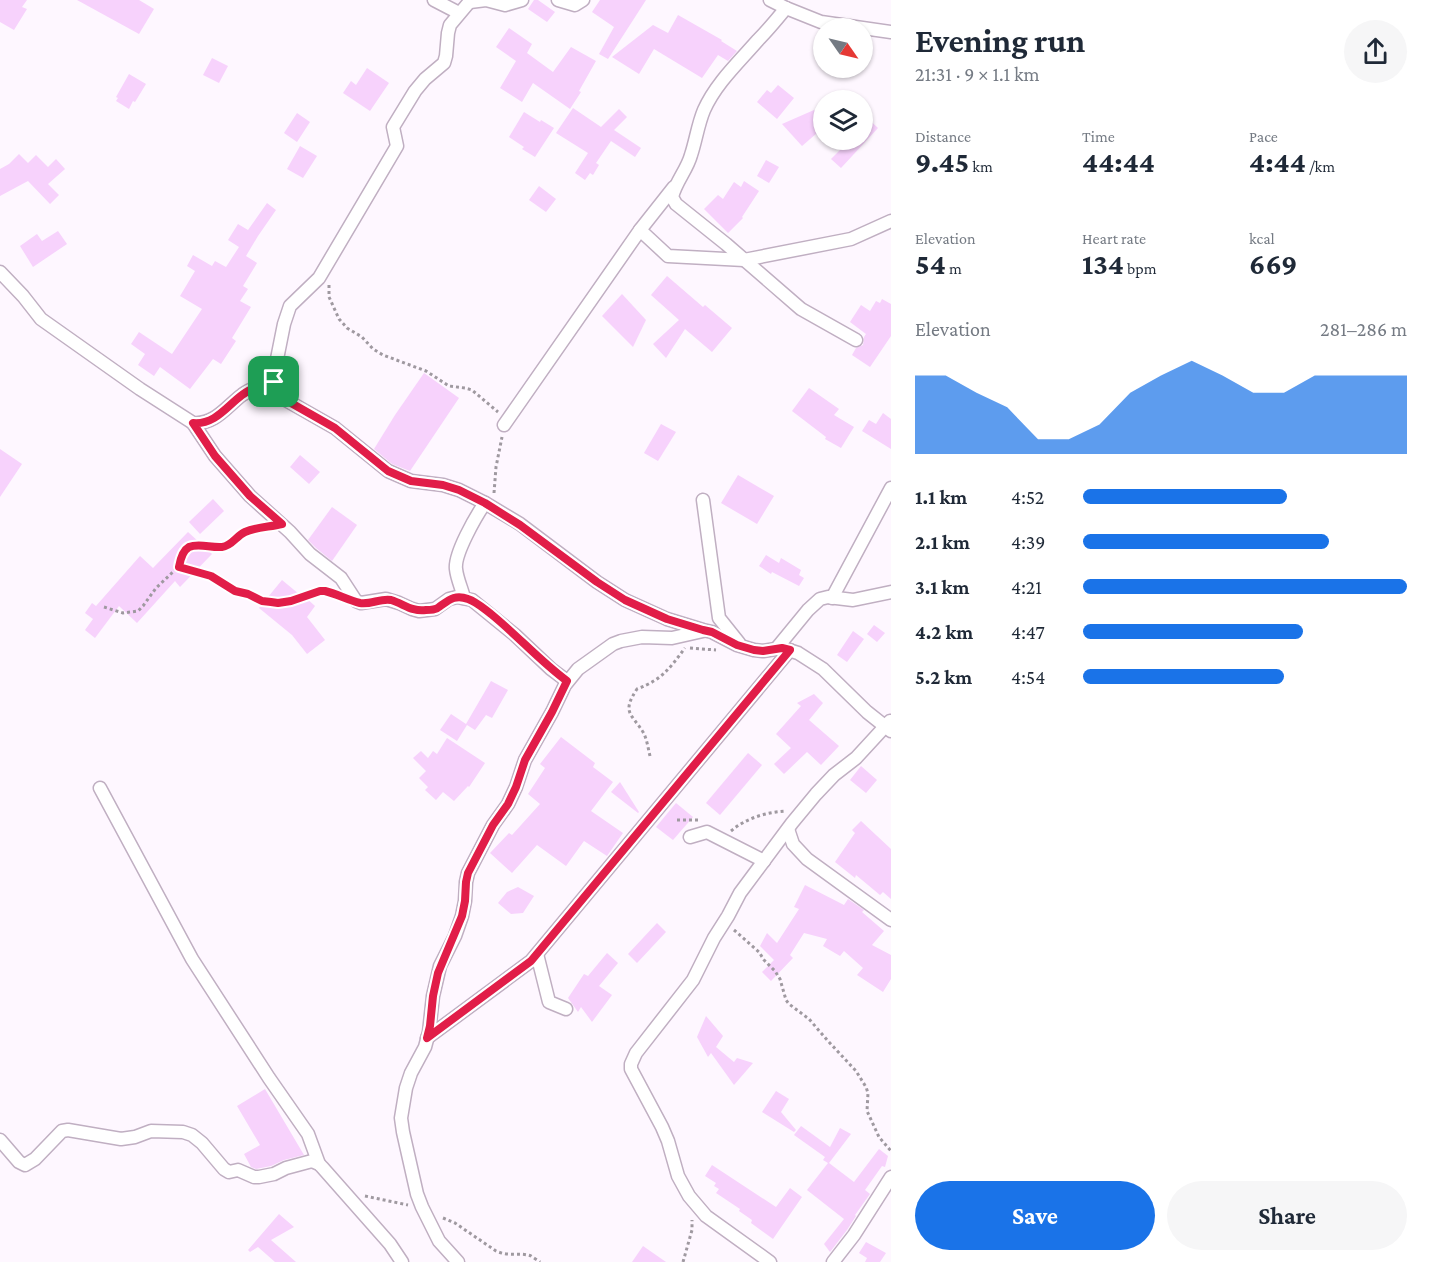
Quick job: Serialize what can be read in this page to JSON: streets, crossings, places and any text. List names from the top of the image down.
{
  "north": "bottom right",
  "page": {
    "heading": ["Evening run", "21:31 · 9 × 1.1 km"],
    "stats": [
      ["Distance", "9.45 km"],
      ["Time", "44:44"],
      ["Pace", "4:44 /km"],
      ["Elevation", "54 m"],
      ["Heart rate", "134 bpm"],
      ["kcal", "669"]
    ],
    "chart": ["Elevation", "281–286 m"],
    "list": [
      {
        "name": "1.1 km",
        "note": "4:52"
      },
      {
        "name": "2.1 km",
        "note": "4:39"
      },
      {
        "name": "3.1 km",
        "note": "4:21"
      },
      {
        "name": "4.2 km",
        "note": "4:47"
      },
      {
        "name": "5.2 km",
        "note": "4:54"
      }
    ],
    "buttons": ["Save", "Share"]
  }
}
